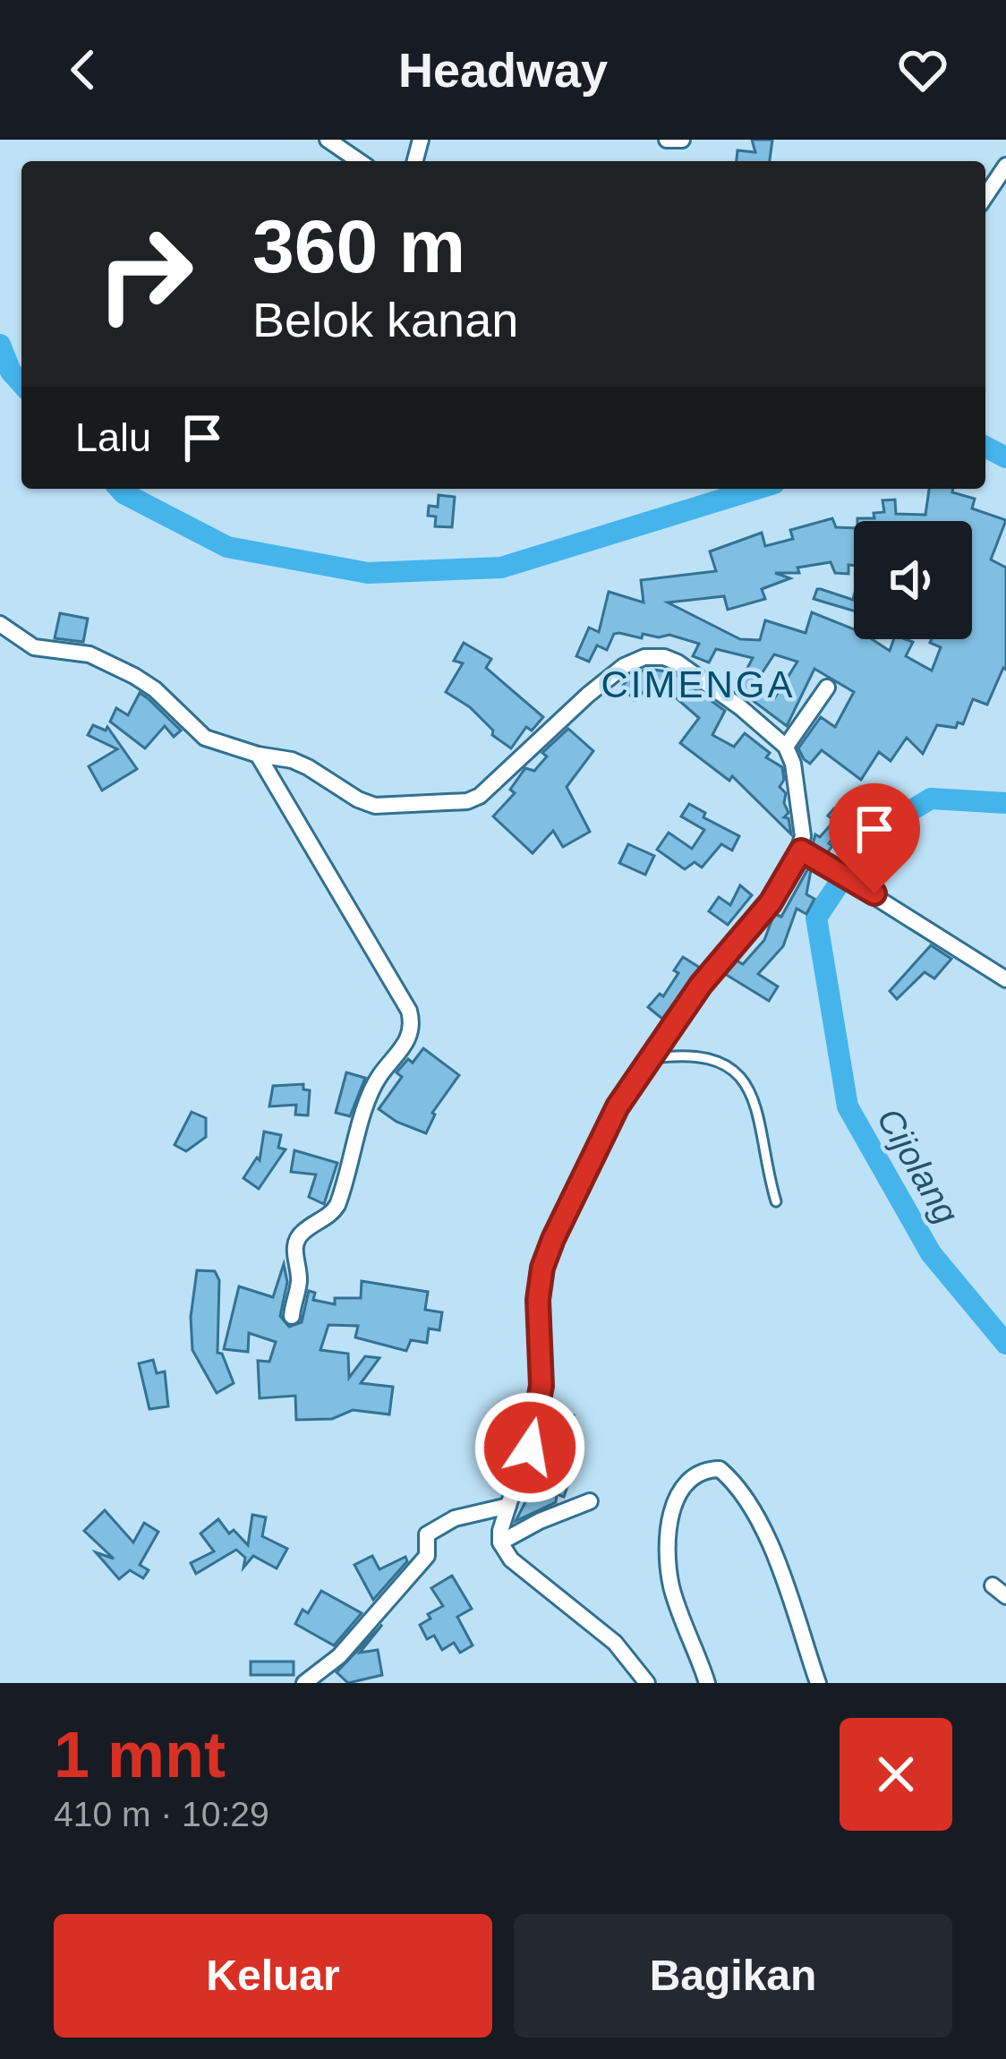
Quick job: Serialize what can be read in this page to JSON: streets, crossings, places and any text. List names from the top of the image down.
{
  "districts": ["CIMENGA"],
  "water": ["Cijolang"],
  "page": {
    "header": "Headway",
    "turn": ["360 m", "Belok kanan"],
    "then": "Lalu",
    "heading": ["1 mnt", "410 m · 10:29"],
    "buttons": ["Keluar", "Bagikan"]
  }
}
